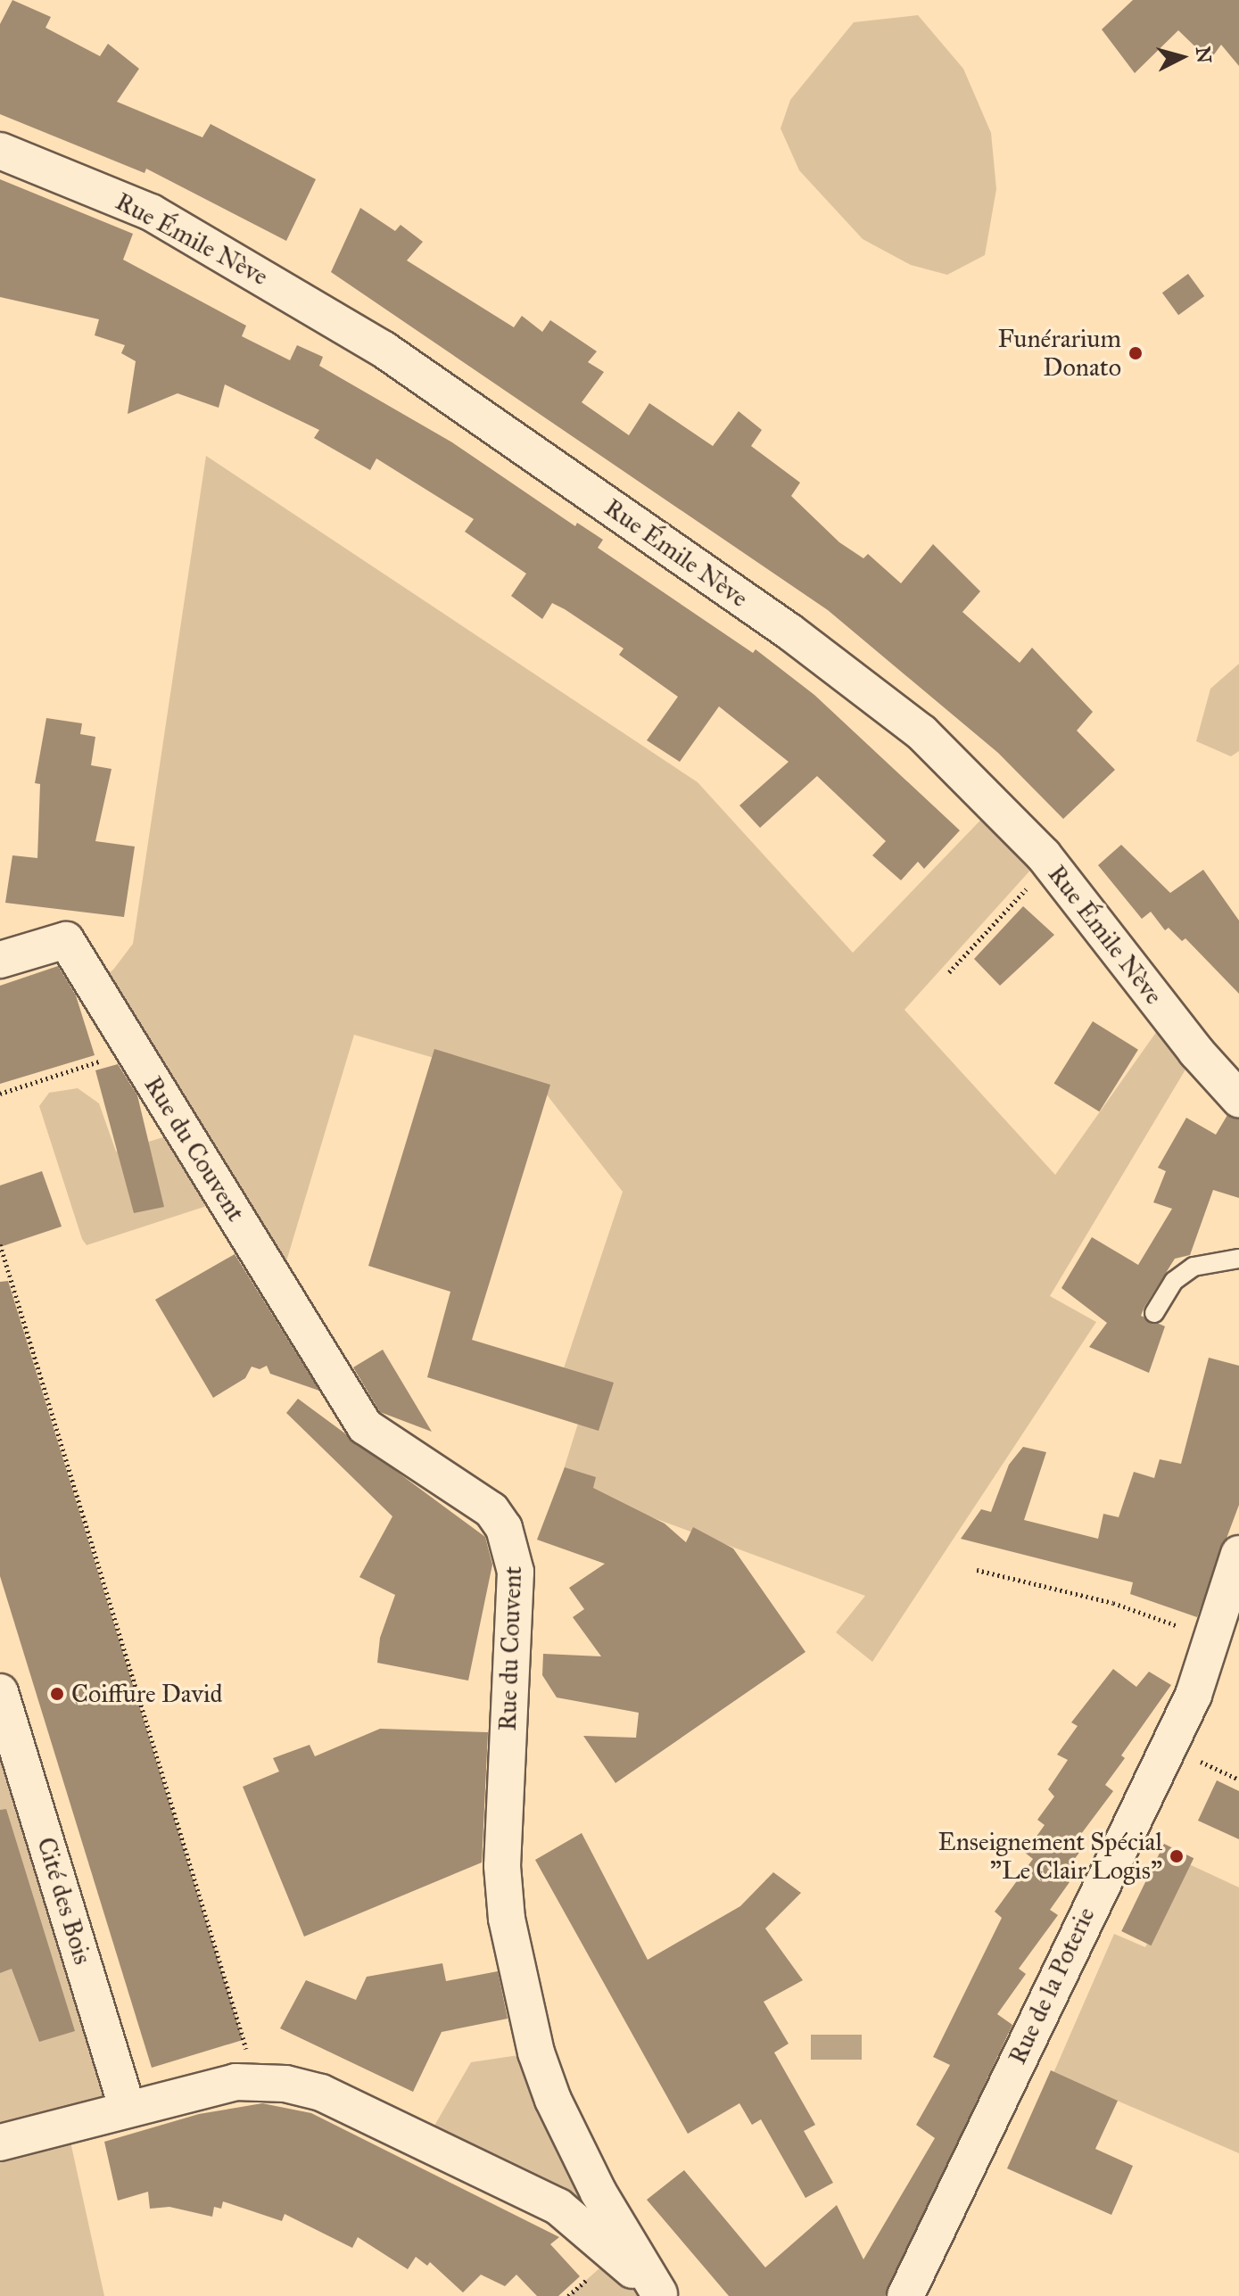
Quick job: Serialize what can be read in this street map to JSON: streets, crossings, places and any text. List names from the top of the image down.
{
  "streets": {
    "street": [
      "Rue Émile Nève",
      "Rue du Couvent",
      "Cité des Bois",
      "Rue de la Poterie"
    ]
  },
  "crossings": [
    ["Rue du Couvent", "Cité des Bois"]
  ],
  "places": ["Funérarium Donato", "Coiffure David", "Enseignement Spécial \"Le Clair Logis\""],
  "north": "right"
}
